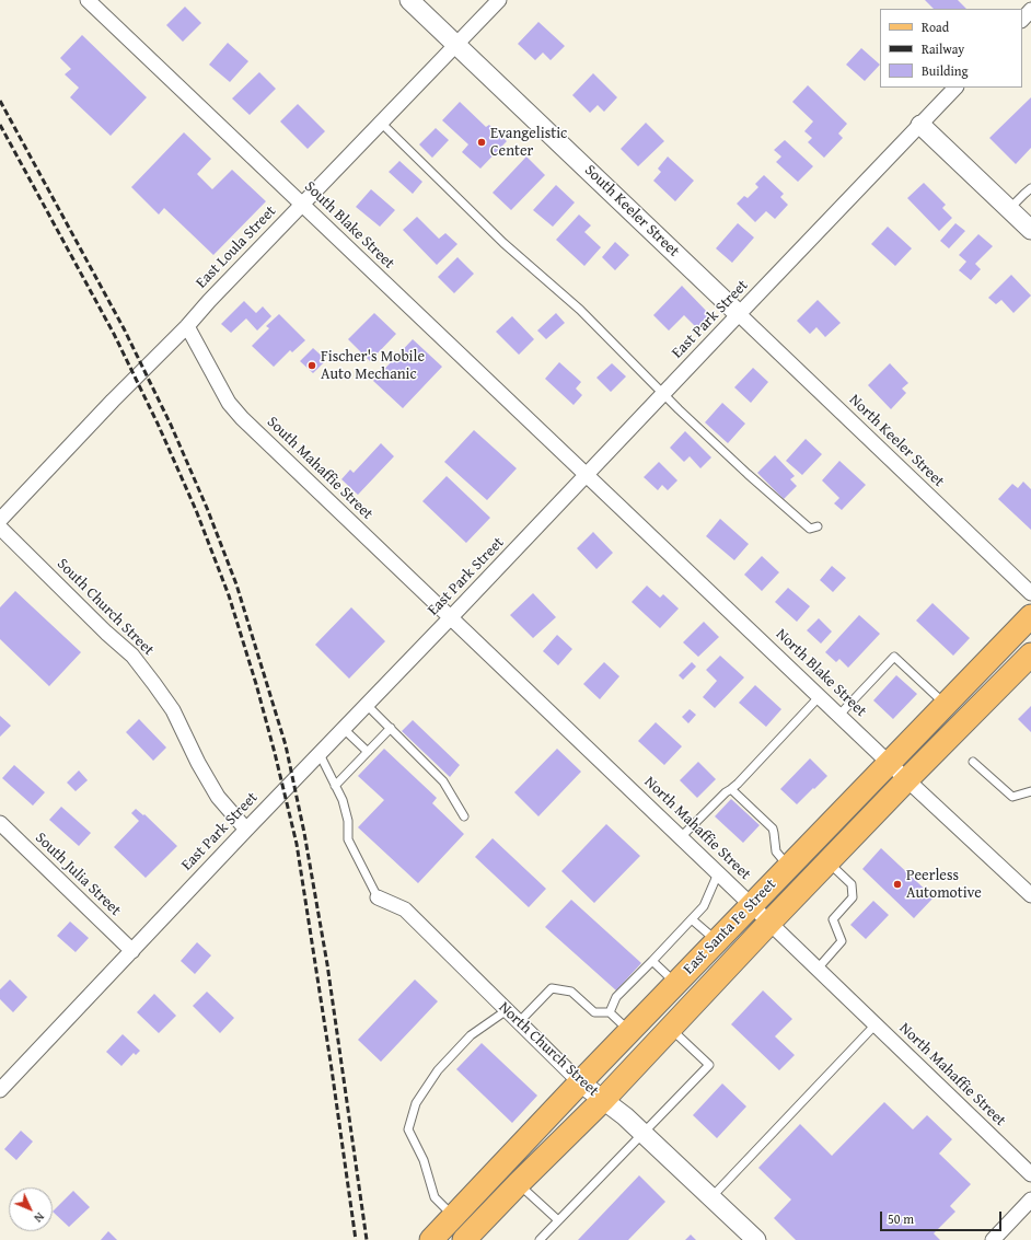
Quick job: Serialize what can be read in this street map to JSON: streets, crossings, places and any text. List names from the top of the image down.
{
  "streets": {
    "main road": ["East Santa Fe Street"],
    "street": [
      "South Keeler Street",
      "South Blake Street",
      "East Loula Street",
      "East Park Street",
      "North Keeler Street",
      "South Mahaffie Street",
      "South Church Street",
      "North Blake Street",
      "North Mahaffie Street",
      "South Julia Street",
      "North Church Street"
    ]
  },
  "crossings": [
    ["South Keeler Street", "East Loula Street"],
    ["South Keeler Street", "East Park Street"],
    ["South Keeler Street", "North Keeler Street"],
    ["South Blake Street", "East Loula Street"],
    ["South Blake Street", "East Park Street"],
    ["South Blake Street", "North Blake Street"],
    ["East Loula Street", "South Mahaffie Street"],
    ["East Park Street", "North Keeler Street"],
    ["East Park Street", "South Mahaffie Street"],
    ["East Park Street", "South Church Street"],
    ["East Park Street", "North Blake Street"],
    ["East Park Street", "North Mahaffie Street"],
    ["East Park Street", "South Julia Street"],
    ["South Mahaffie Street", "North Mahaffie Street"],
    ["North Blake Street", "East Santa Fe Street"],
    ["North Mahaffie Street", "East Santa Fe Street"],
    ["East Santa Fe Street", "North Church Street"]
  ],
  "places": ["Evangelistic Center", "Fischer's Mobile Auto Mechanic", "Peerless Automotive"],
  "legend": ["Road", "Railway", "Building"],
  "scale_bar": "50 m",
  "north": "bottom right"
}
